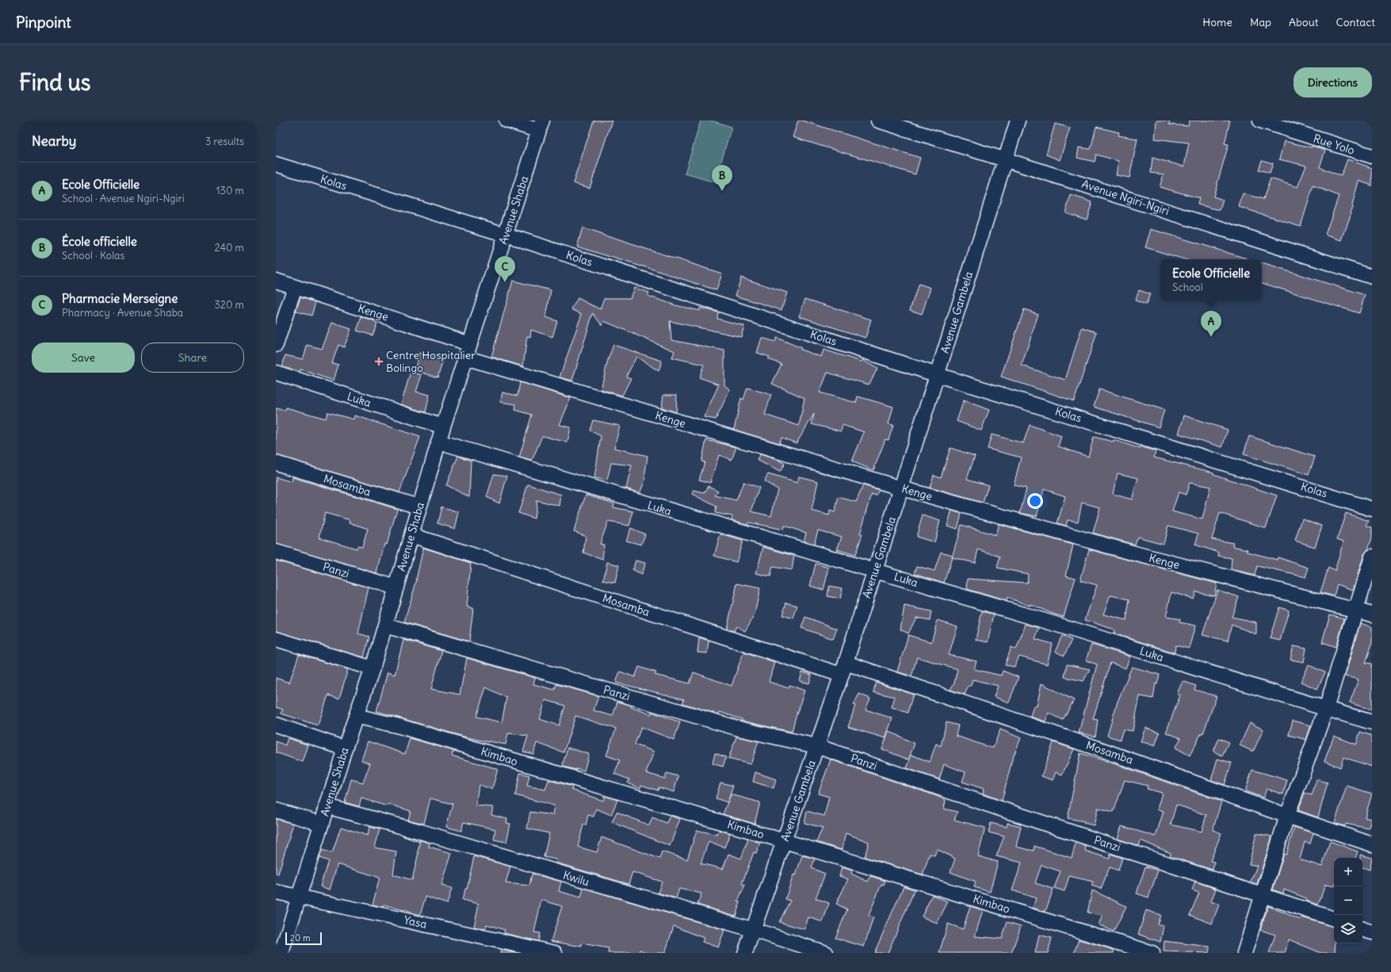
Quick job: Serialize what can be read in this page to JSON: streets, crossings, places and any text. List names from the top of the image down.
{
  "streets": {
    "street": [
      "Rue Yolo",
      "Kolas",
      "Avenue Ngiri-Ngiri",
      "Avenue Shaba",
      "Kenge",
      "Avenue Gambela",
      "Luka",
      "Mosamba",
      "Panzi",
      "Kimbao",
      "Kwilu",
      "Yasa"
    ]
  },
  "crossings": [
    ["Kolas", "Avenue Shaba"],
    ["Kolas", "Avenue Gambela"],
    ["Avenue Ngiri-Ngiri", "Avenue Gambela"],
    ["Avenue Shaba", "Kenge"],
    ["Avenue Shaba", "Luka"],
    ["Avenue Shaba", "Mosamba"],
    ["Avenue Shaba", "Panzi"],
    ["Avenue Shaba", "Kimbao"],
    ["Avenue Shaba", "Kwilu"],
    ["Avenue Shaba", "Yasa"],
    ["Kenge", "Avenue Gambela"],
    ["Avenue Gambela", "Luka"],
    ["Avenue Gambela", "Mosamba"],
    ["Avenue Gambela", "Panzi"],
    ["Avenue Gambela", "Kimbao"],
    ["Avenue Gambela", "Kwilu"]
  ],
  "places": {
    "health": ["Centre Hospitalier Bolingo"]
  },
  "scale_bar": "20 m",
  "page": {
    "header": "Pinpoint",
    "nav": [
      "Home",
      "Map",
      "About",
      "Contact"
    ],
    "buttons": [
      "Directions",
      ["Save", "Share"]
    ],
    "title": "Find us",
    "heading": ["Nearby", "3 results"],
    "list": [
      {
        "mark": "A",
        "name": "Ecole Officielle",
        "note": "School · Avenue Ngiri-Ngiri",
        "value": "130 m"
      },
      {
        "mark": "B",
        "name": "École officielle",
        "note": "School · Kolas",
        "value": "240 m"
      },
      {
        "mark": "C",
        "name": "Pharmacie Merseigne",
        "note": "Pharmacy · Avenue Shaba",
        "value": "320 m"
      }
    ],
    "pins": ["B", "C", "A"],
    "popup": ["Ecole Officielle", "School"],
    "map_buttons": ["+", "−"],
    "scale": "20 m"
  }
}
